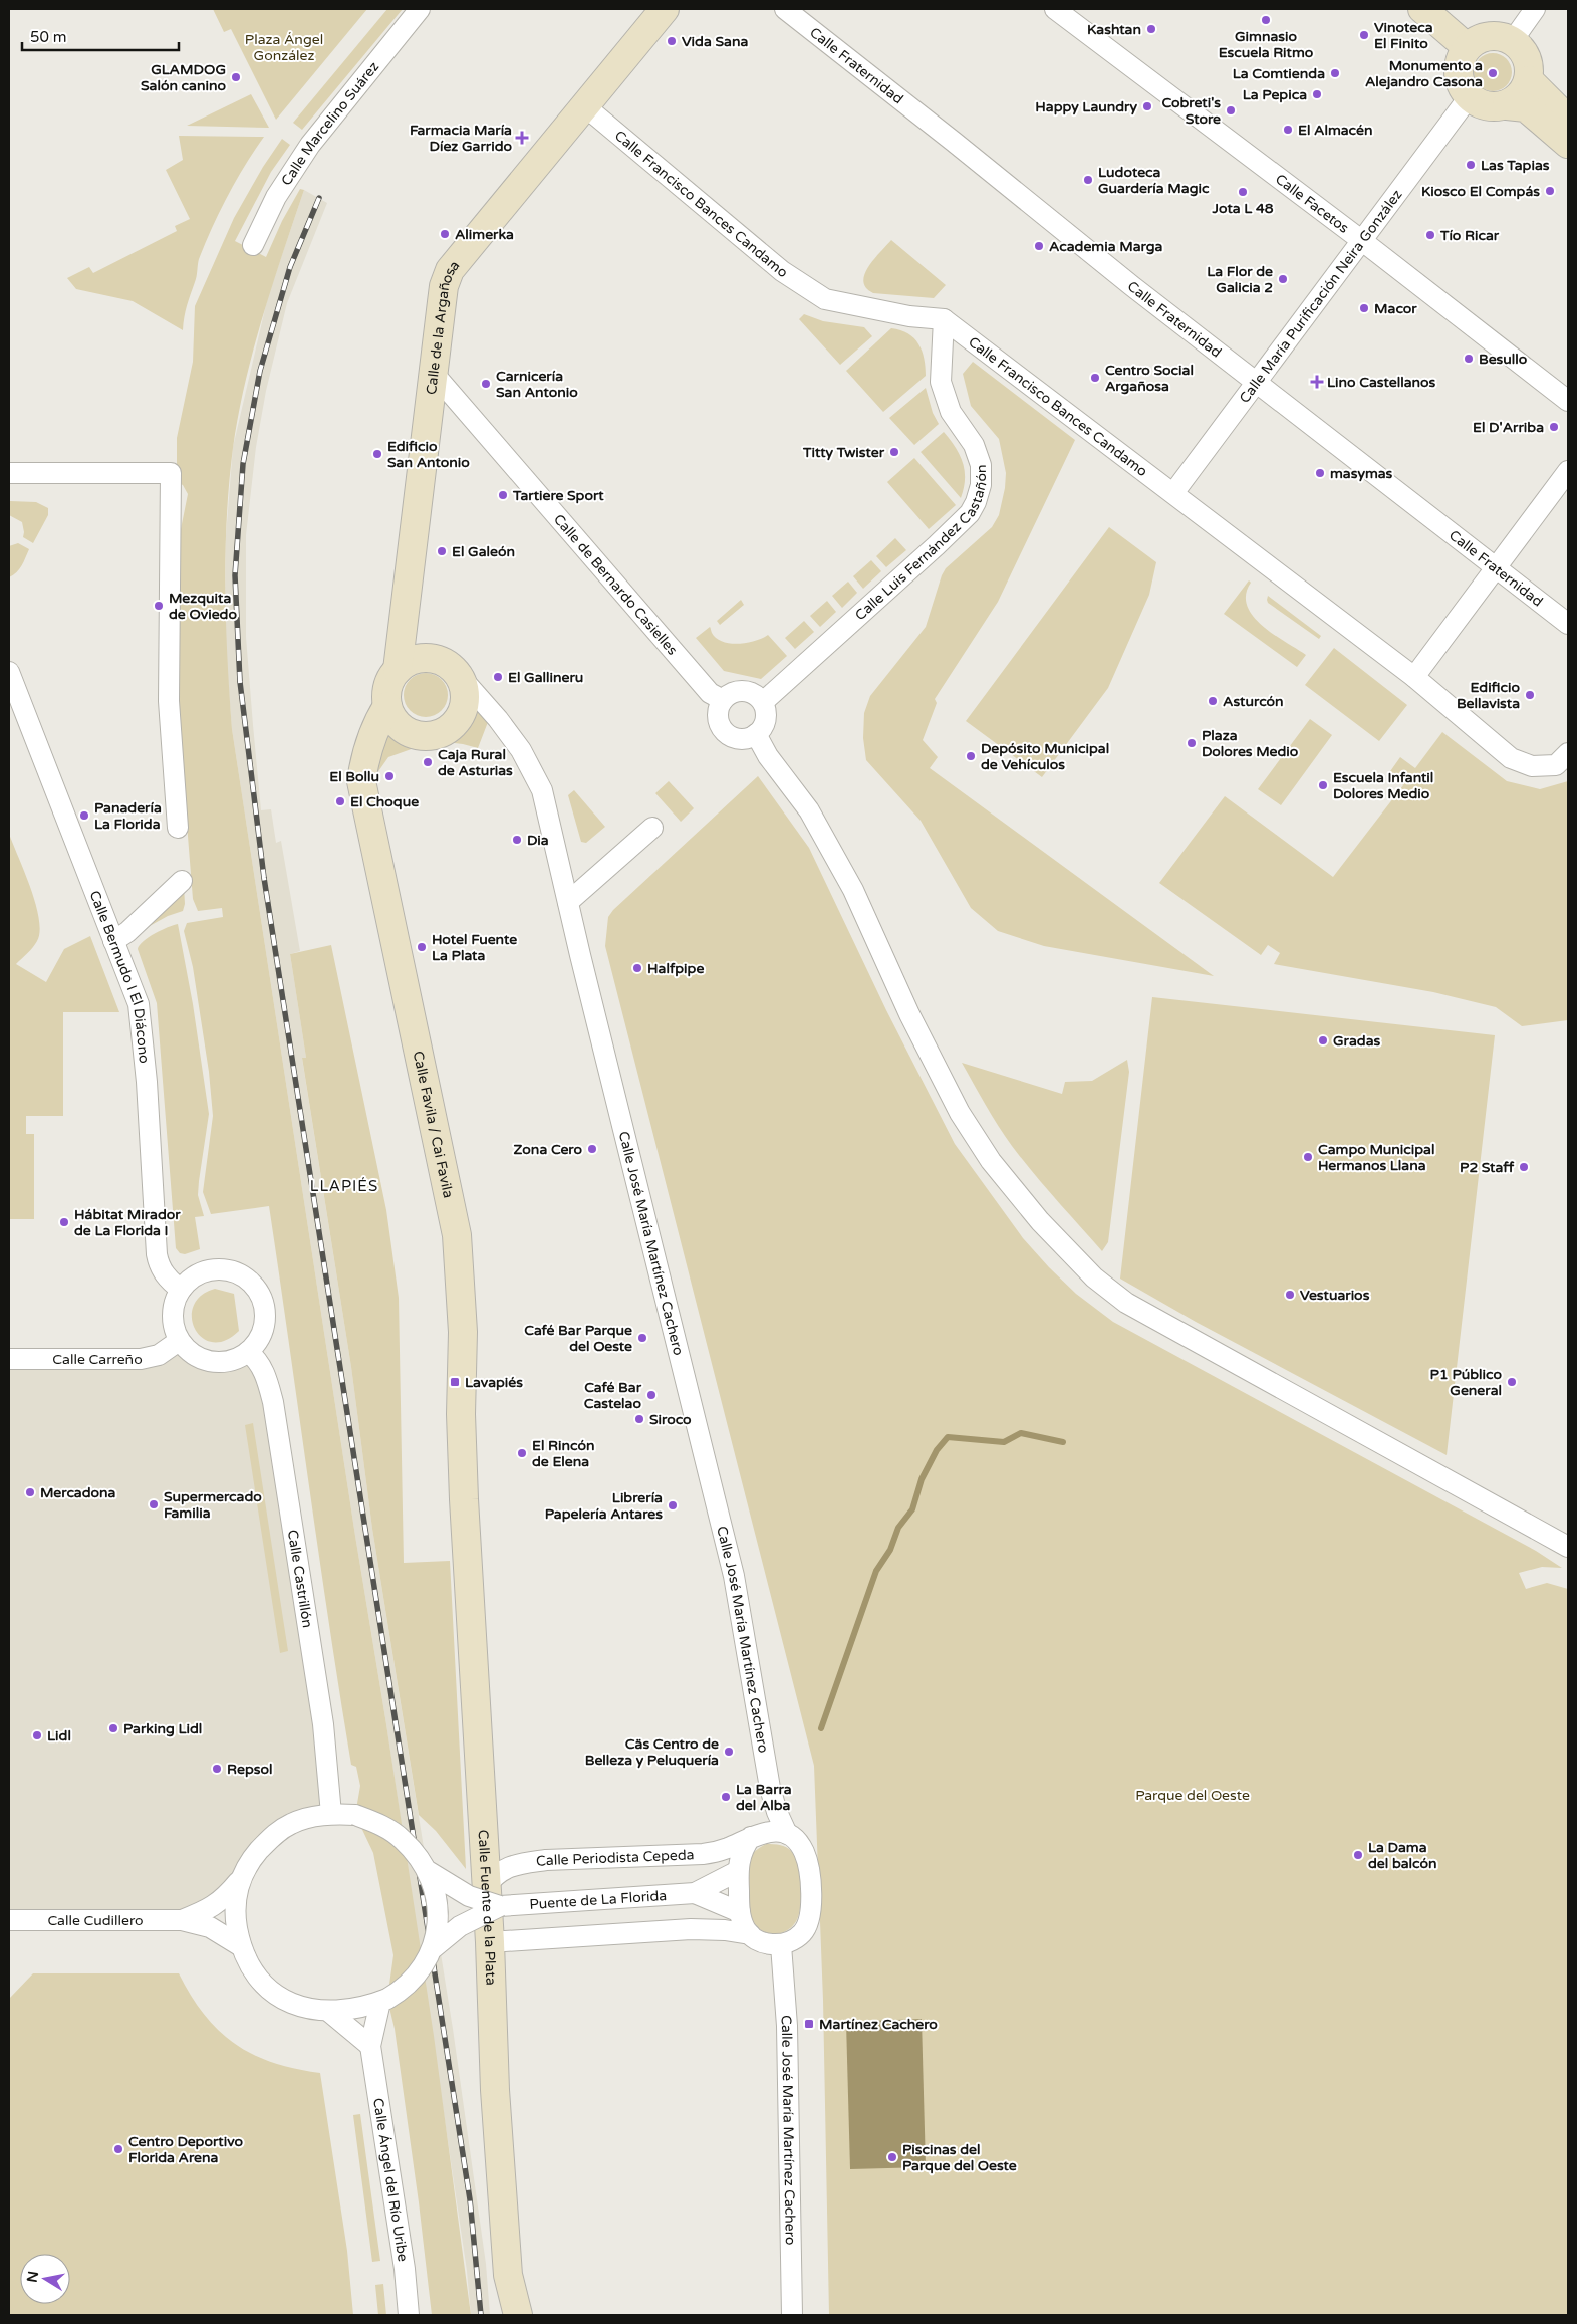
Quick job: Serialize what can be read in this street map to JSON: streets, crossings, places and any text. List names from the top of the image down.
{
  "streets": {
    "main road": ["Calle de la Argañosa", "Calle Favila / Cai Favila", "Calle Fuente de la Plata"],
    "street": [
      "Calle Fraternidad",
      "Calle Marcelino Suárez",
      "Calle Francisco Bances Candamo",
      "Calle Facetos",
      "Calle María Purificación Neira González",
      "Calle Luis Fernández Castañón",
      "Calle de Bernardo Casielles",
      "Calle Bermudo I El Diácono",
      "Calle José María Martínez Cachero",
      "Calle Carreño",
      "Calle Castrillón",
      "Calle Periodista Cepeda",
      "Puente de La Florida",
      "Calle Cudillero",
      "Calle Ángel del Río Uribe"
    ]
  },
  "crossings": [
    ["Calle Fraternidad", "Calle María Purificación Neira González"],
    ["Calle Francisco Bances Candamo", "Calle María Purificación Neira González"],
    ["Calle Francisco Bances Candamo", "Calle de la Argañosa"],
    ["Calle Francisco Bances Candamo", "Calle Luis Fernández Castañón"],
    ["Calle Facetos", "Calle María Purificación Neira González"],
    ["Calle de la Argañosa", "Calle de Bernardo Casielles"],
    ["Calle de la Argañosa", "Calle Favila / Cai Favila"],
    ["Calle de la Argañosa", "Calle José María Martínez Cachero"],
    ["Calle Luis Fernández Castañón", "Calle de Bernardo Casielles"],
    ["Calle Bermudo I El Diácono", "Calle Carreño"],
    ["Calle Bermudo I El Diácono", "Calle Castrillón"],
    ["Calle Favila / Cai Favila", "Calle José María Martínez Cachero"],
    ["Calle Favila / Cai Favila", "Calle Fuente de la Plata"],
    ["Calle José María Martínez Cachero", "Calle Periodista Cepeda"],
    ["Calle José María Martínez Cachero", "Puente de La Florida"],
    ["Calle Carreño", "Calle Castrillón"],
    ["Calle Periodista Cepeda", "Puente de La Florida"],
    ["Calle Periodista Cepeda", "Calle Fuente de la Plata"],
    ["Puente de La Florida", "Calle Fuente de la Plata"]
  ],
  "districts": ["LLAPIÉS"],
  "parks": ["Plaza Ángel González", "Parque del Oeste"],
  "places": {
    "other": [
      "Gimnasio Escuela Ritmo",
      "Kashtan",
      "Vinoteca El Finito",
      "Vida Sana",
      "La Comtienda",
      "Monumento a Alejandro Casona",
      "GLAMDOG Salón canino",
      "La Pepica",
      "Happy Laundry",
      "Cobreti's Store",
      "El Almacén",
      "Las Tapias",
      "Ludoteca Guardería Magic",
      "Kiosco El Compás",
      "Jota L 48",
      "Alimerka",
      "Tío Ricar",
      "Academia Marga",
      "La Flor de Galicia 2",
      "Macor",
      "Besullo",
      "Centro Social Argañosa",
      "Carnicería San Antonio",
      "El D'Arriba",
      "Titty Twister",
      "Edificio San Antonio",
      "masymas",
      "Tartiere Sport",
      "El Galeón",
      "Mezquita de Oviedo",
      "El Gallineru",
      "Edificio Bellavista",
      "Asturcón",
      "Plaza Dolores Medio",
      "Depósito Municipal de Vehículos",
      "Caja Rural de Asturias",
      "El Bollu",
      "Escuela Infantil Dolores Medio",
      "El Choque",
      "Panadería La Florida",
      "Dia",
      "Hotel Fuente La Plata",
      "Halfpipe",
      "Gradas",
      "Zona Cero",
      "Campo Municipal Hermanos Llana",
      "P2 Staff",
      "Hábitat Mirador de La Florida I",
      "Vestuarios",
      "Café Bar Parque del Oeste",
      "P1 Público General",
      "Café Bar Castelao",
      "Siroco",
      "El Rincón de Elena",
      "Mercadona",
      "Supermercado Familia",
      "Librería Papelería Antares",
      "Parking Lidl",
      "Lidl",
      "Cäs Centro de Belleza y Peluquería",
      "Repsol",
      "La Barra del Alba",
      "La Dama del balcón",
      "Centro Deportivo Florida Arena",
      "Piscinas del Parque del Oeste"
    ],
    "health": ["Farmacia María Díez Garrido", "Lino Castellanos"],
    "transit": ["Lavapiés", "Martínez Cachero"]
  },
  "scale_bar": "50 m",
  "north": "left"
}
